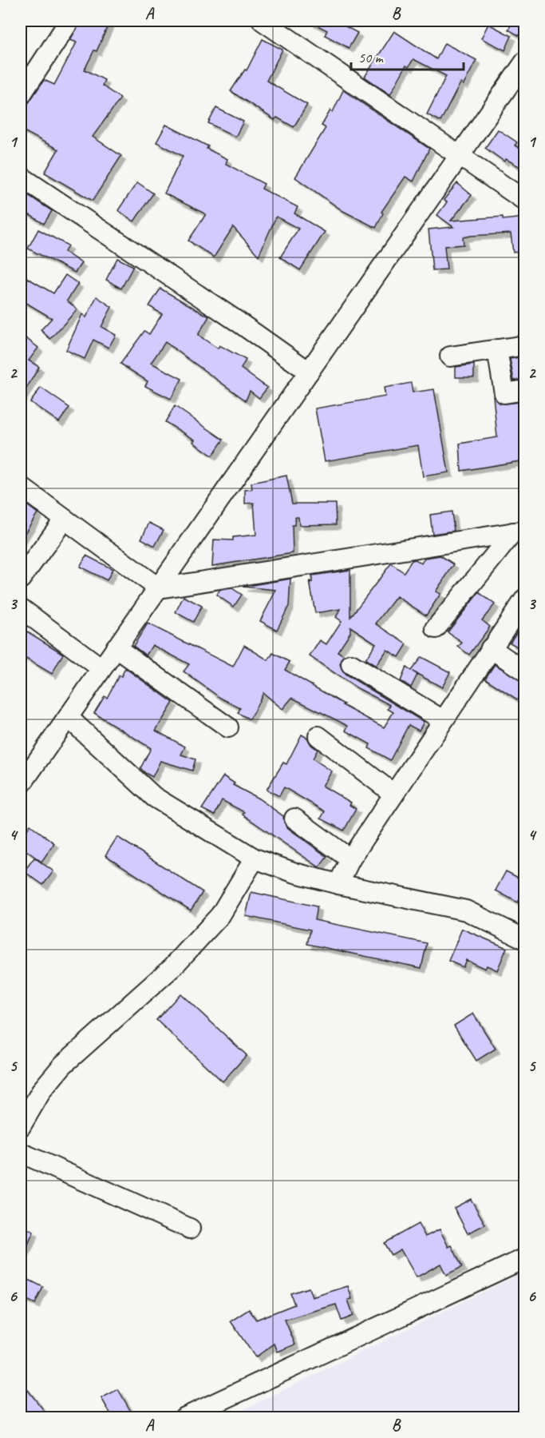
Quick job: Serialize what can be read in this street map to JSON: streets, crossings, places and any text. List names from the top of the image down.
{
  "scale_bar": "50 m",
  "grid": {
    "columns": ["A", "B"],
    "rows": [
      "1",
      "2",
      "3",
      "4",
      "5",
      "6"
    ]
  }
}
